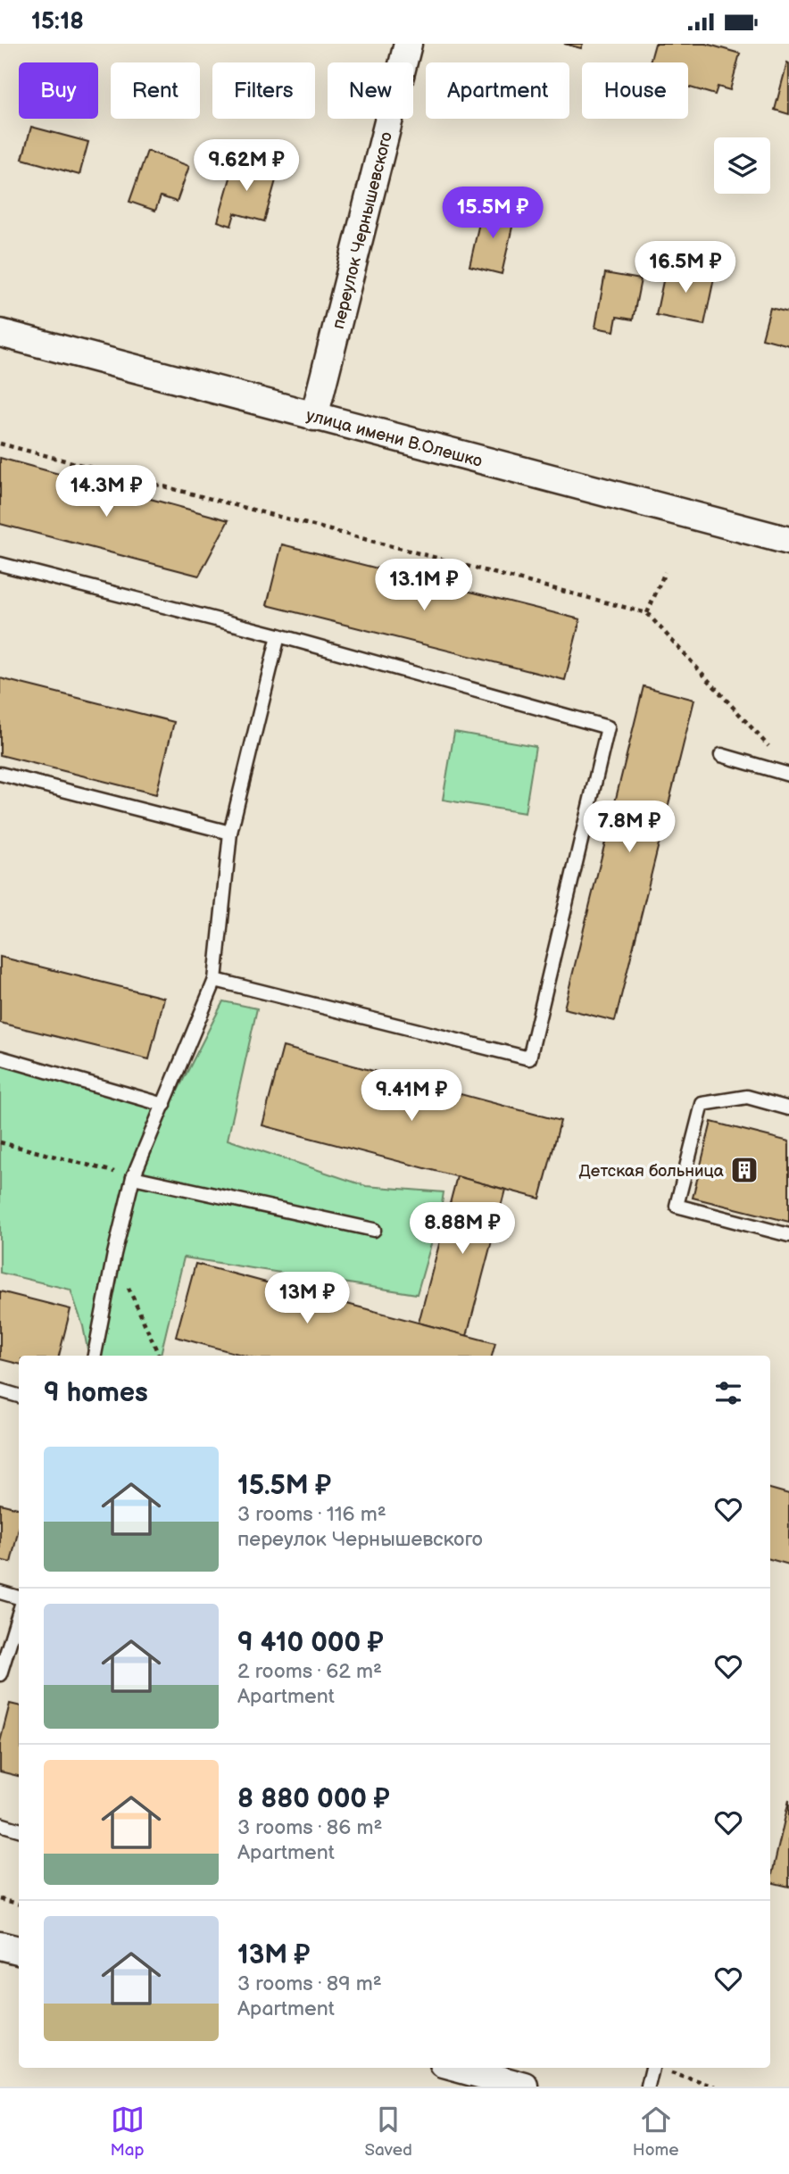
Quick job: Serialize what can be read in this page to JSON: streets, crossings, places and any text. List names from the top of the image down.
{
  "streets": {
    "street": ["переулок Чернышевского", "улица имени В.Олешко"]
  },
  "crossings": [
    ["переулок Чернышевского", "улица имени В.Олешко"]
  ],
  "places": {
    "building": ["Детская больница"]
  },
  "page": {
    "status": "15:18",
    "chip": [
      "Buy",
      "Rent",
      "Filters",
      "New",
      "Apartment",
      "House"
    ],
    "price": [
      "9.62M ₽",
      "15.5M ₽",
      "16.5M ₽",
      "14.3M ₽",
      "13.1M ₽",
      "7.8M ₽",
      "9.41M ₽",
      "8.88M ₽",
      "13M ₽"
    ],
    "heading": "9 homes",
    "list": [
      {
        "name": "15.5M ₽",
        "note": "3 rooms · 116 m² · переулок Чернышевского"
      },
      {
        "name": "9 410 000 ₽",
        "note": "2 rooms · 62 m² · Apartment"
      },
      {
        "name": "8 880 000 ₽",
        "note": "3 rooms · 86 m² · Apartment"
      },
      {
        "name": "13M ₽",
        "note": "3 rooms · 89 m² · Apartment"
      }
    ],
    "tabs": ["Map", "Saved", "Home"]
  }
}
